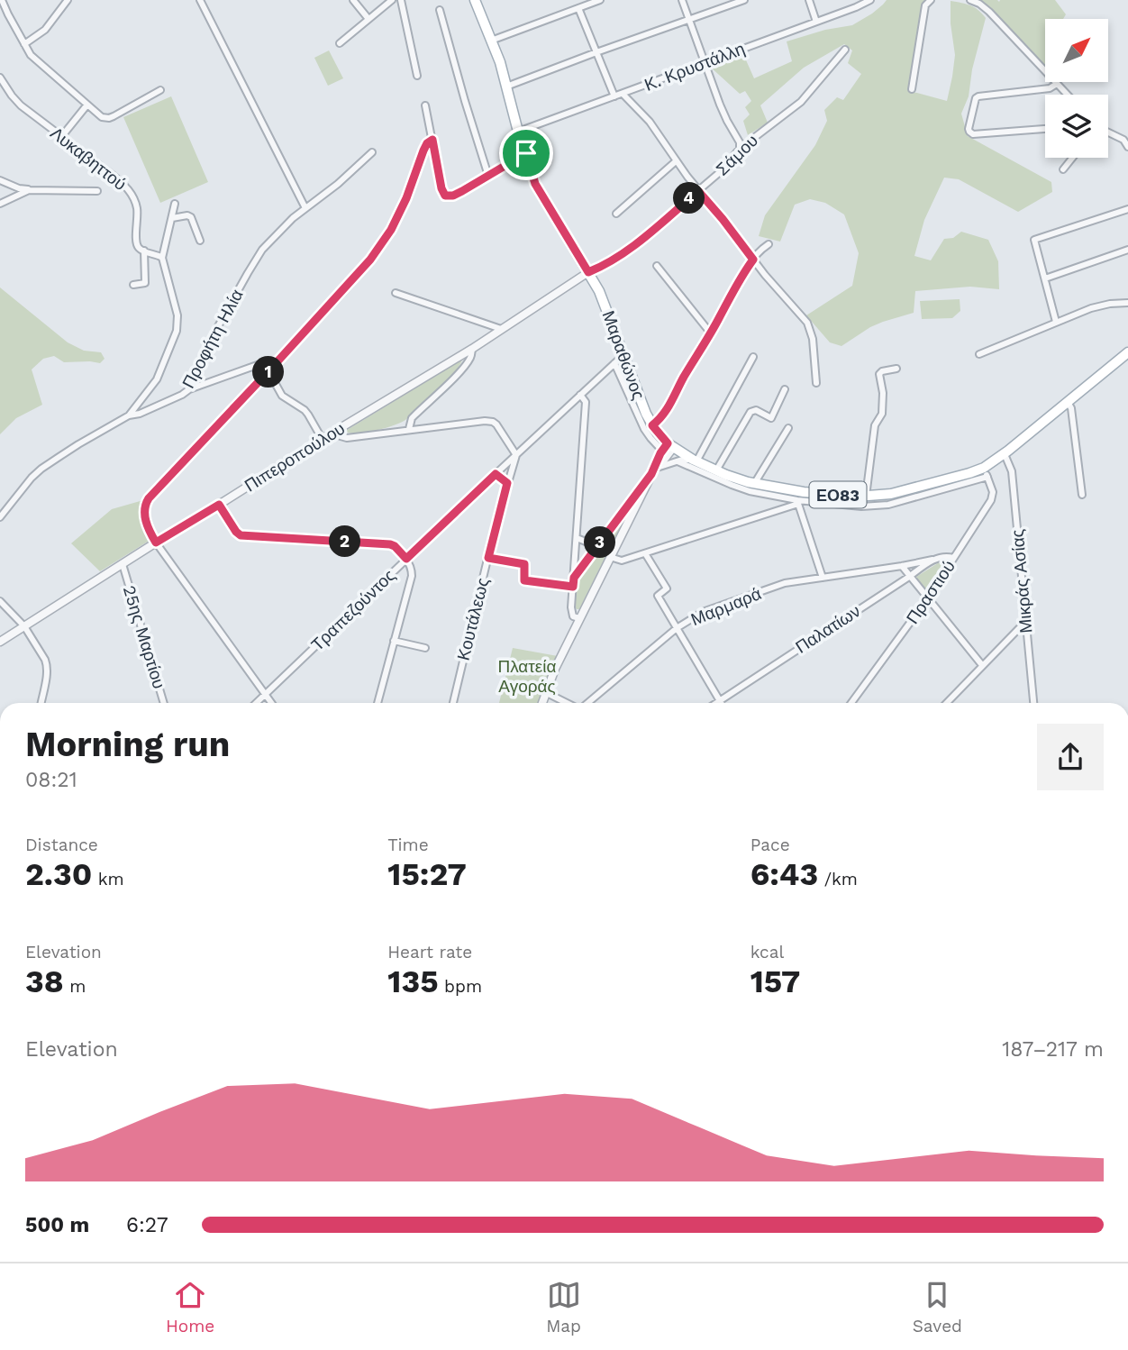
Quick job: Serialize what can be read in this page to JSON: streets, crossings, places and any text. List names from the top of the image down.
{
  "streets": {
    "main road": ["Μαραθώνος", "ΕΟ83"],
    "street": [
      "Κ. Κρυστάλλη",
      "Σάμου",
      "Λυκαβηττού",
      "Προφήτη Ηλία",
      "Πιπεροπούλου",
      "Μικράς Ασίας",
      "Πραστιού",
      "Μαρμαρά",
      "Τραπεζούντος",
      "Κουτάλεως",
      "Παλατίων",
      "25ης Μαρτίου"
    ]
  },
  "crossings": [
    ["Κ. Κρυστάλλη", "Μαραθώνος"],
    ["Σάμου", "Μαραθώνος"],
    ["Σάμου", "Πιπεροπούλου"],
    ["Μαραθώνος", "Πιπεροπούλου"],
    ["Μαραθώνος", "Μικράς Ασίας"],
    ["Μαραθώνος", "Πραστιού"],
    ["Μαραθώνος", "Τραπεζούντος"],
    ["Πιπεροπούλου", "25ης Μαρτίου"],
    ["Μαρμαρά", "Παλατίων"],
    ["Τραπεζούντος", "Κουτάλεως"]
  ],
  "parks": ["Πλατεία Αγοράς"],
  "north": "top right",
  "page": {
    "pins": [
      "4",
      "1",
      "2",
      "3"
    ],
    "heading": ["Morning run", "08:21"],
    "stats": [
      ["Distance", "2.30 km"],
      ["Time", "15:27"],
      ["Pace", "6:43 /km"],
      ["Elevation", "38 m"],
      ["Heart rate", "135 bpm"],
      ["kcal", "157"]
    ],
    "chart": ["Elevation", "187–217 m"],
    "list": [
      {
        "name": "500 m",
        "note": "6:27"
      }
    ],
    "tabs": ["Home", "Map", "Saved"]
  }
}
